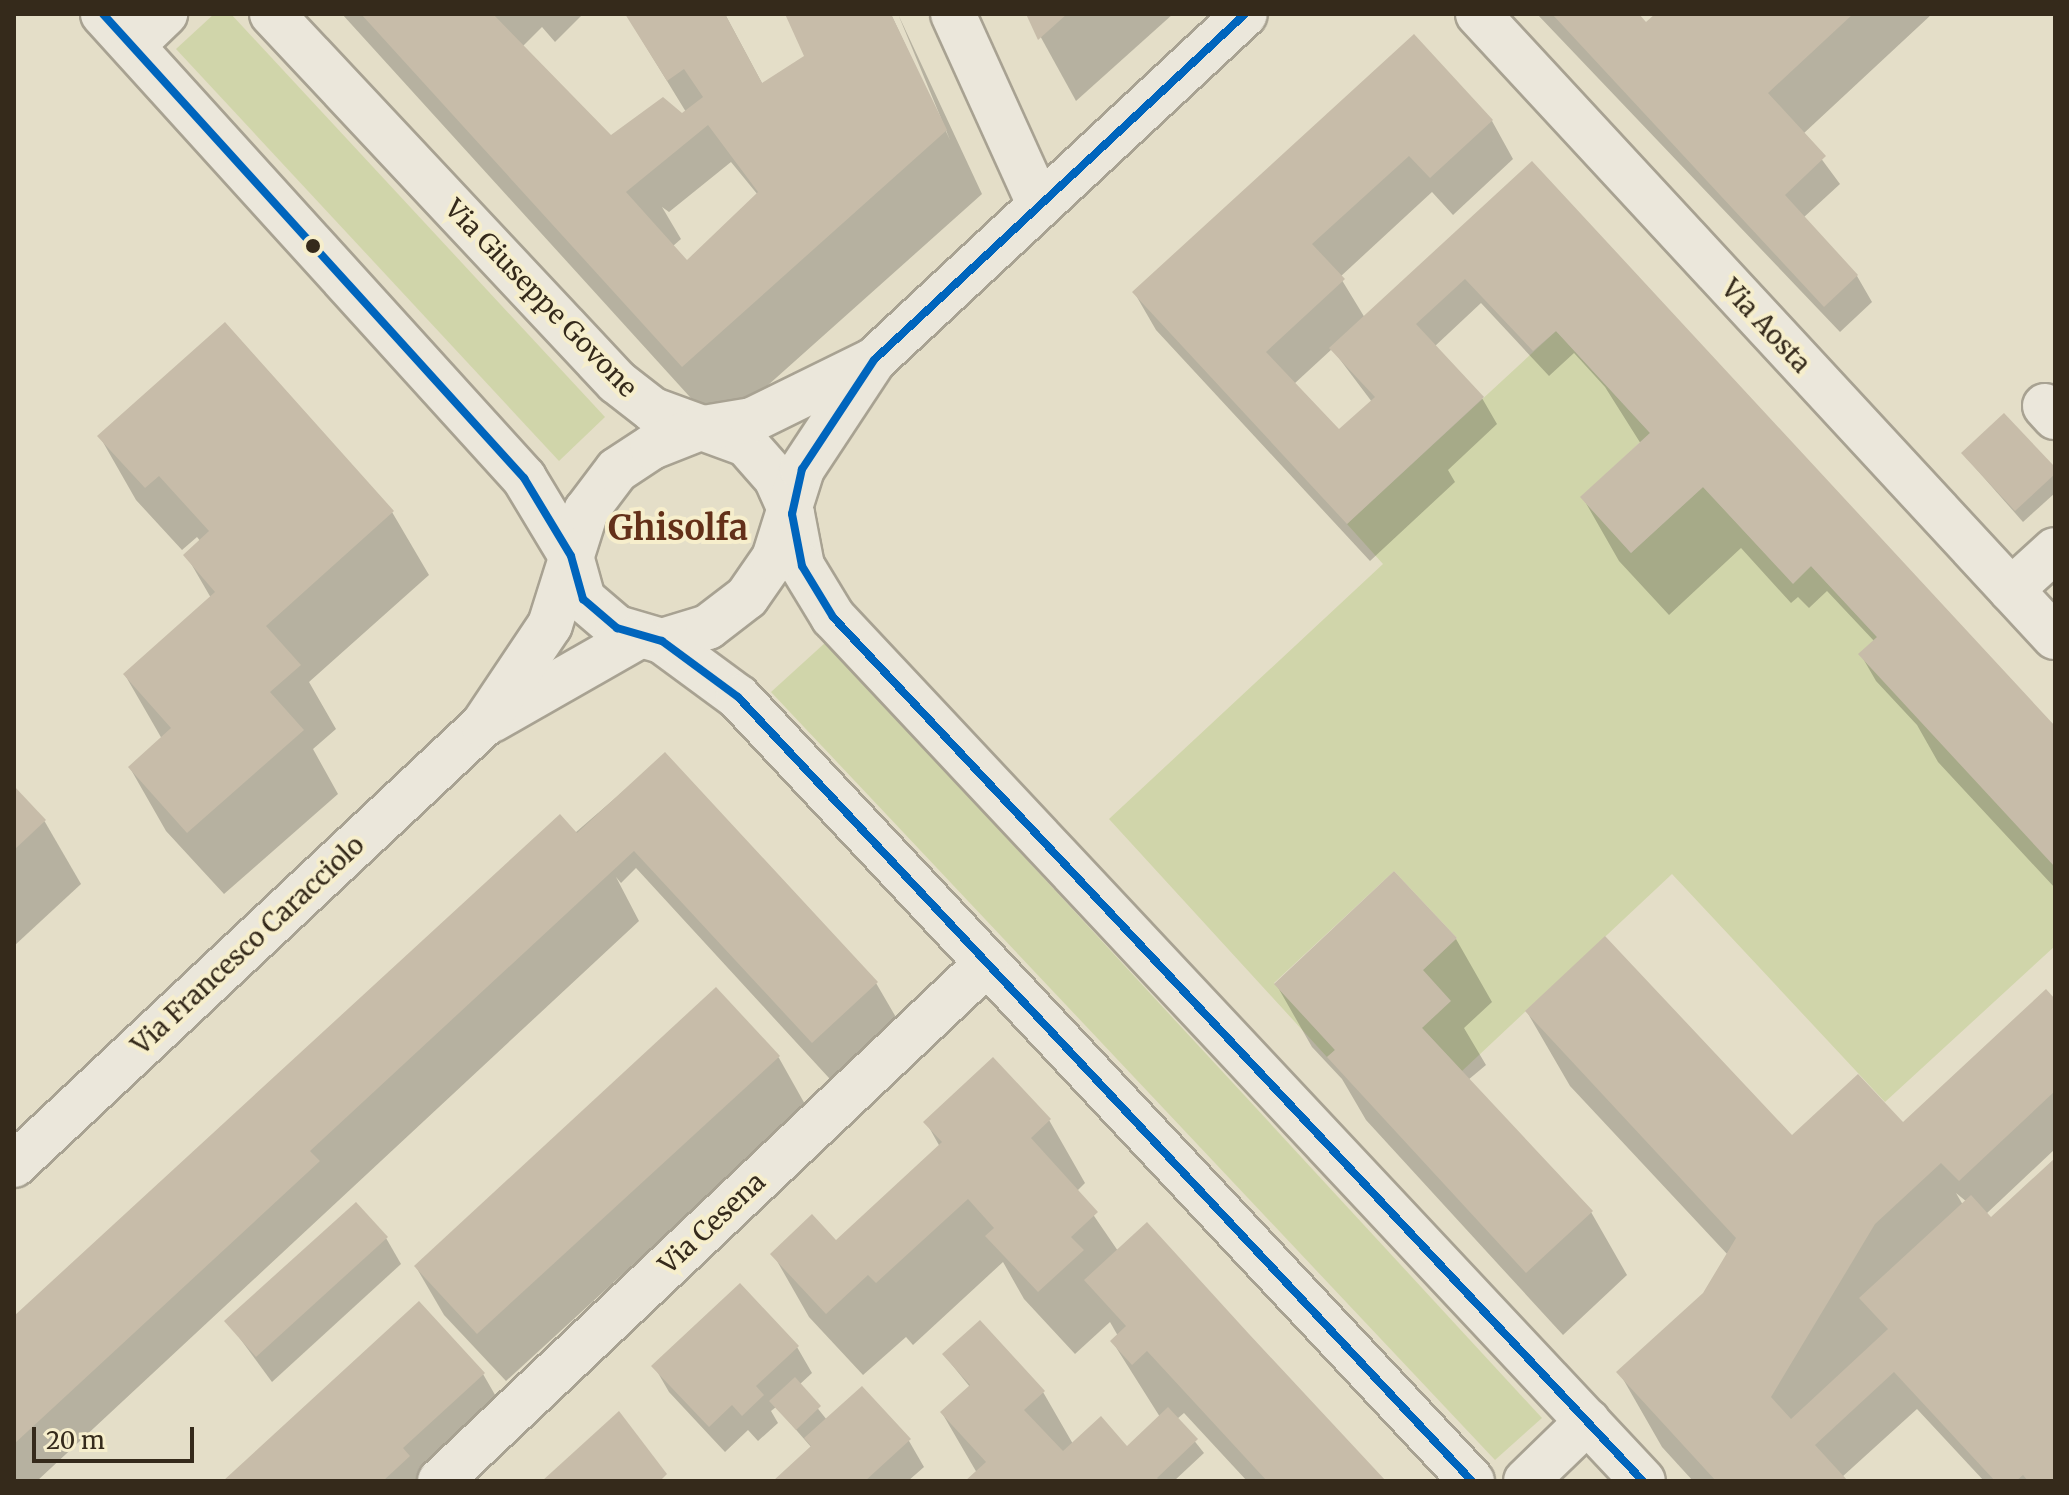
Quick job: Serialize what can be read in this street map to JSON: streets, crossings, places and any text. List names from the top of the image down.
{
  "streets": {
    "street": [
      "Via Giuseppe Govone",
      "Via Aosta",
      "Via Francesco Caracciolo",
      "Via Cesena"
    ]
  },
  "crossings": [
    ["Via Giuseppe Govone", "Via Francesco Caracciolo"]
  ],
  "districts": ["Ghisolfa"],
  "scale_bar": "20 m"
}
